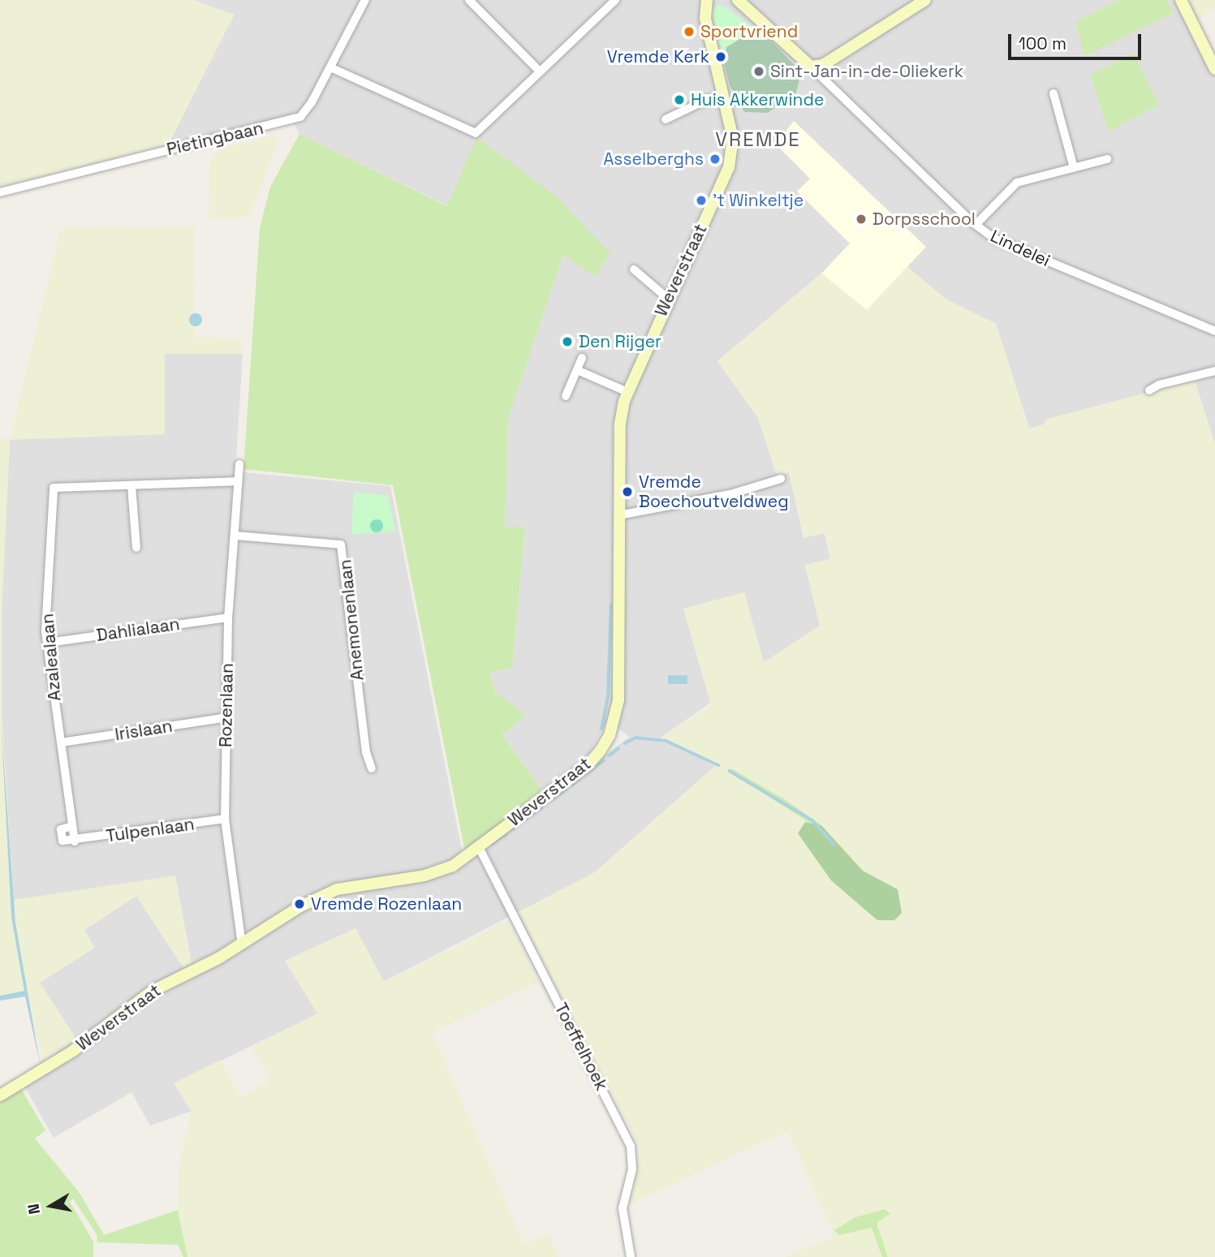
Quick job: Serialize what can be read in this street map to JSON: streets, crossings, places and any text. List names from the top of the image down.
{
  "streets": {
    "street": [
      "Pietingbaan",
      "Lindelei",
      "Weverstraat",
      "Anemonenlaan",
      "Dahlialaan",
      "Azalealaan",
      "Rozenlaan",
      "Irislaan",
      "Tulpenlaan",
      "Toeffelhoek"
    ]
  },
  "crossings": [
    ["Weverstraat", "Rozenlaan"],
    ["Weverstraat", "Toeffelhoek"],
    ["Anemonenlaan", "Rozenlaan"],
    ["Dahlialaan", "Azalealaan"],
    ["Dahlialaan", "Rozenlaan"],
    ["Azalealaan", "Irislaan"],
    ["Azalealaan", "Tulpenlaan"],
    ["Rozenlaan", "Irislaan"],
    ["Rozenlaan", "Tulpenlaan"]
  ],
  "districts": ["VREMDE"],
  "places": [
    "Sportvriend",
    "Vremde Kerk",
    "Sint-Jan-in-de-Oliekerk",
    "Huis Akkerwinde",
    "Asselberghs",
    "'t Winkeltje",
    "Dorpsschool",
    "Den Rijger",
    "Vremde Boechoutveldweg",
    "Vremde Rozenlaan"
  ],
  "scale_bar": "100 m",
  "north": "left"
}
